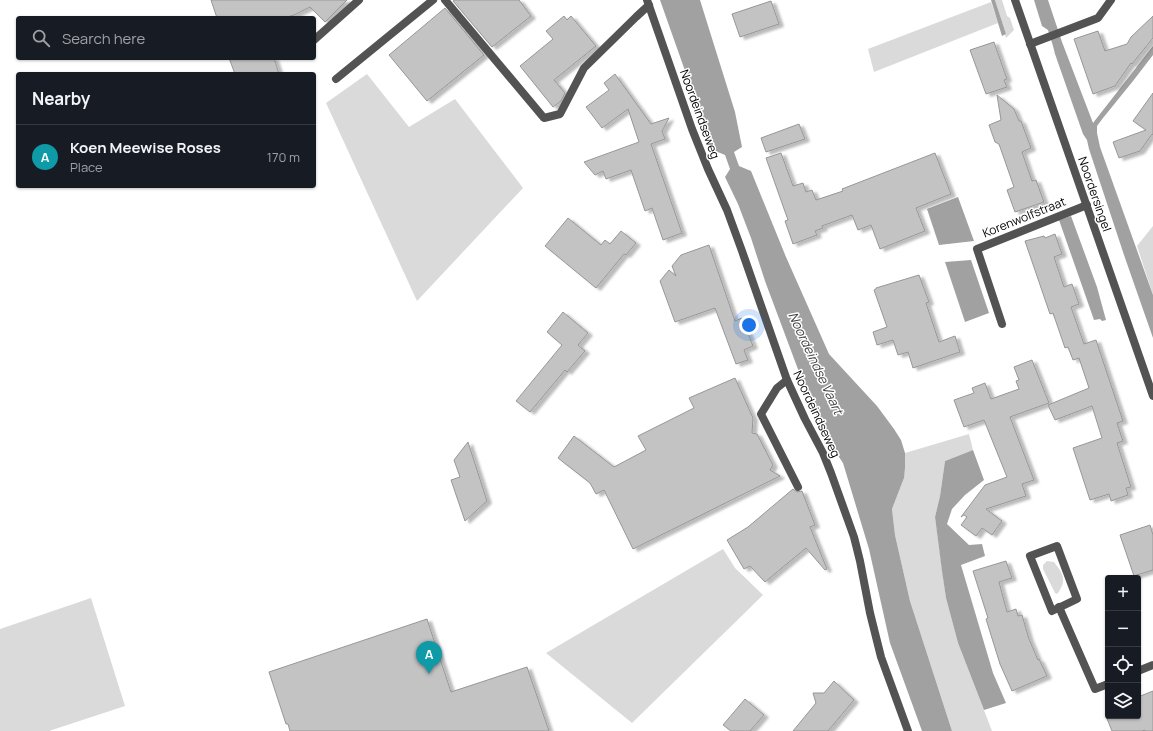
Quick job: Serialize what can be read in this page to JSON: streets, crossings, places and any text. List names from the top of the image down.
{
  "streets": {
    "street": ["Noordeindseweg", "Noordersingel", "Korenwolfstraat"]
  },
  "crossings": [
    ["Noordersingel", "Korenwolfstraat"]
  ],
  "water": ["Noordeindse Vaart"],
  "page": {
    "search": "Search here",
    "heading": "Nearby",
    "list": [
      {
        "mark": "A",
        "name": "Koen Meewise Roses",
        "note": "Place",
        "value": "170 m"
      }
    ],
    "map_buttons": ["+", "−"],
    "pins": "A"
  }
}
